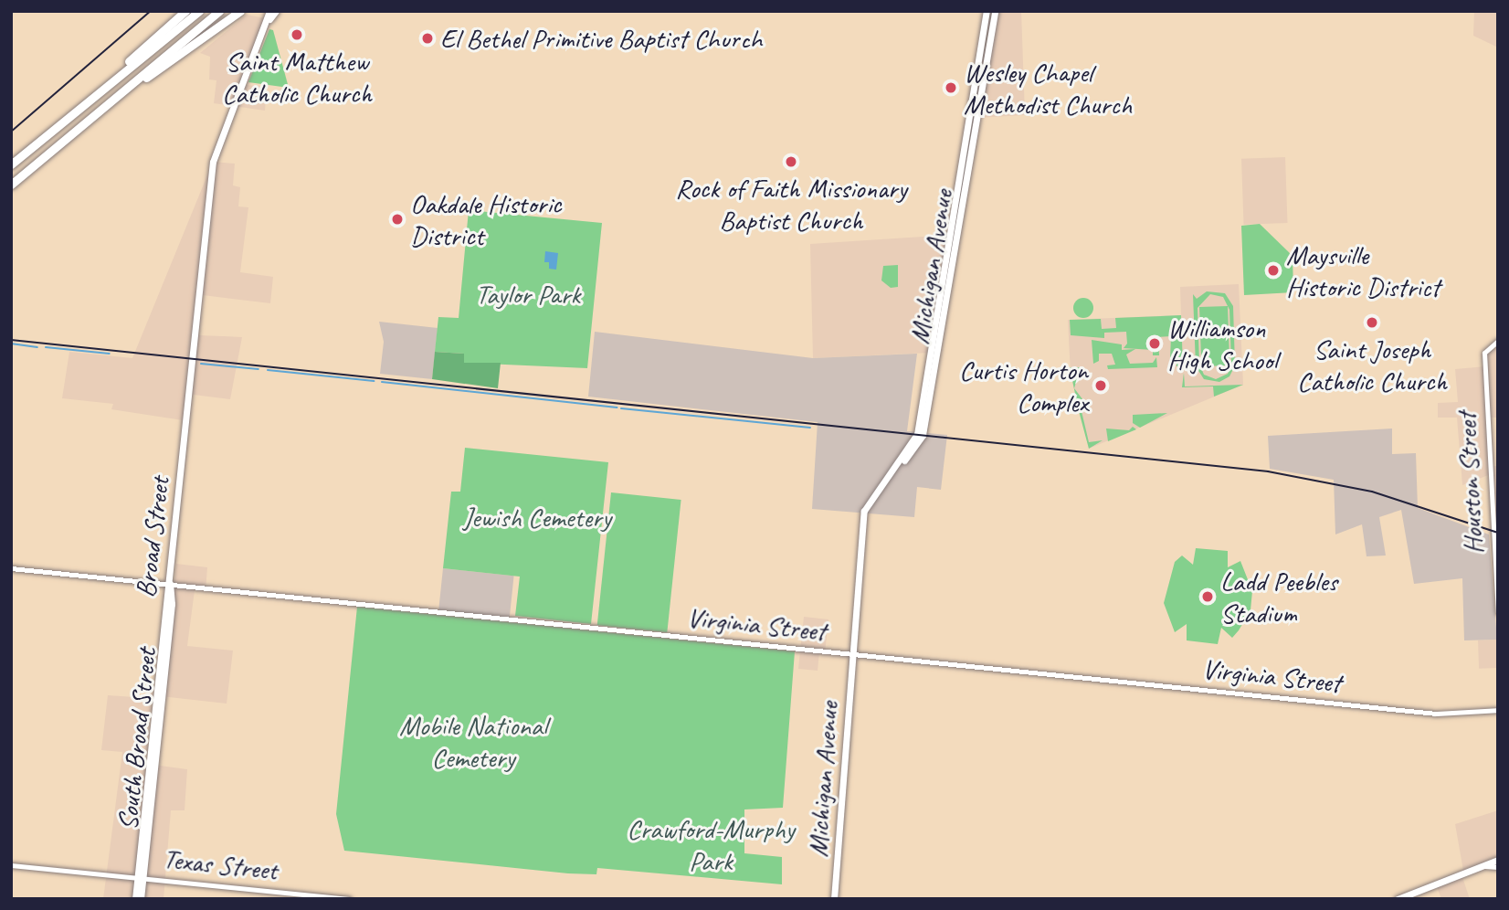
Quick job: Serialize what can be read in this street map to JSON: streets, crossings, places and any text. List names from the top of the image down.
{
  "streets": {
    "main road": ["Michigan Avenue", "Broad Street"],
    "street": ["Houston Street", "Virginia Street", "Texas Street"]
  },
  "crossings": [
    ["Michigan Avenue", "Virginia Street"],
    ["Broad Street", "Virginia Street"],
    ["Broad Street", "Texas Street"]
  ],
  "parks": [
    "Taylor Park",
    "Jewish Cemetery",
    "Mobile National Cemetery",
    "Crawford-Murphy Park"
  ],
  "places": [
    "Saint Matthew Catholic Church",
    "El Bethel Primitive Baptist Church",
    "Wesley Chapel Methodist Church",
    "Rock of Faith Missionary Baptist Church",
    "Oakdale Historic District",
    "Maysville Historic District",
    "Saint Joseph Catholic Church",
    "Williamson High School",
    "Curtis Horton Complex",
    "Ladd Peebles Stadium"
  ]
}
